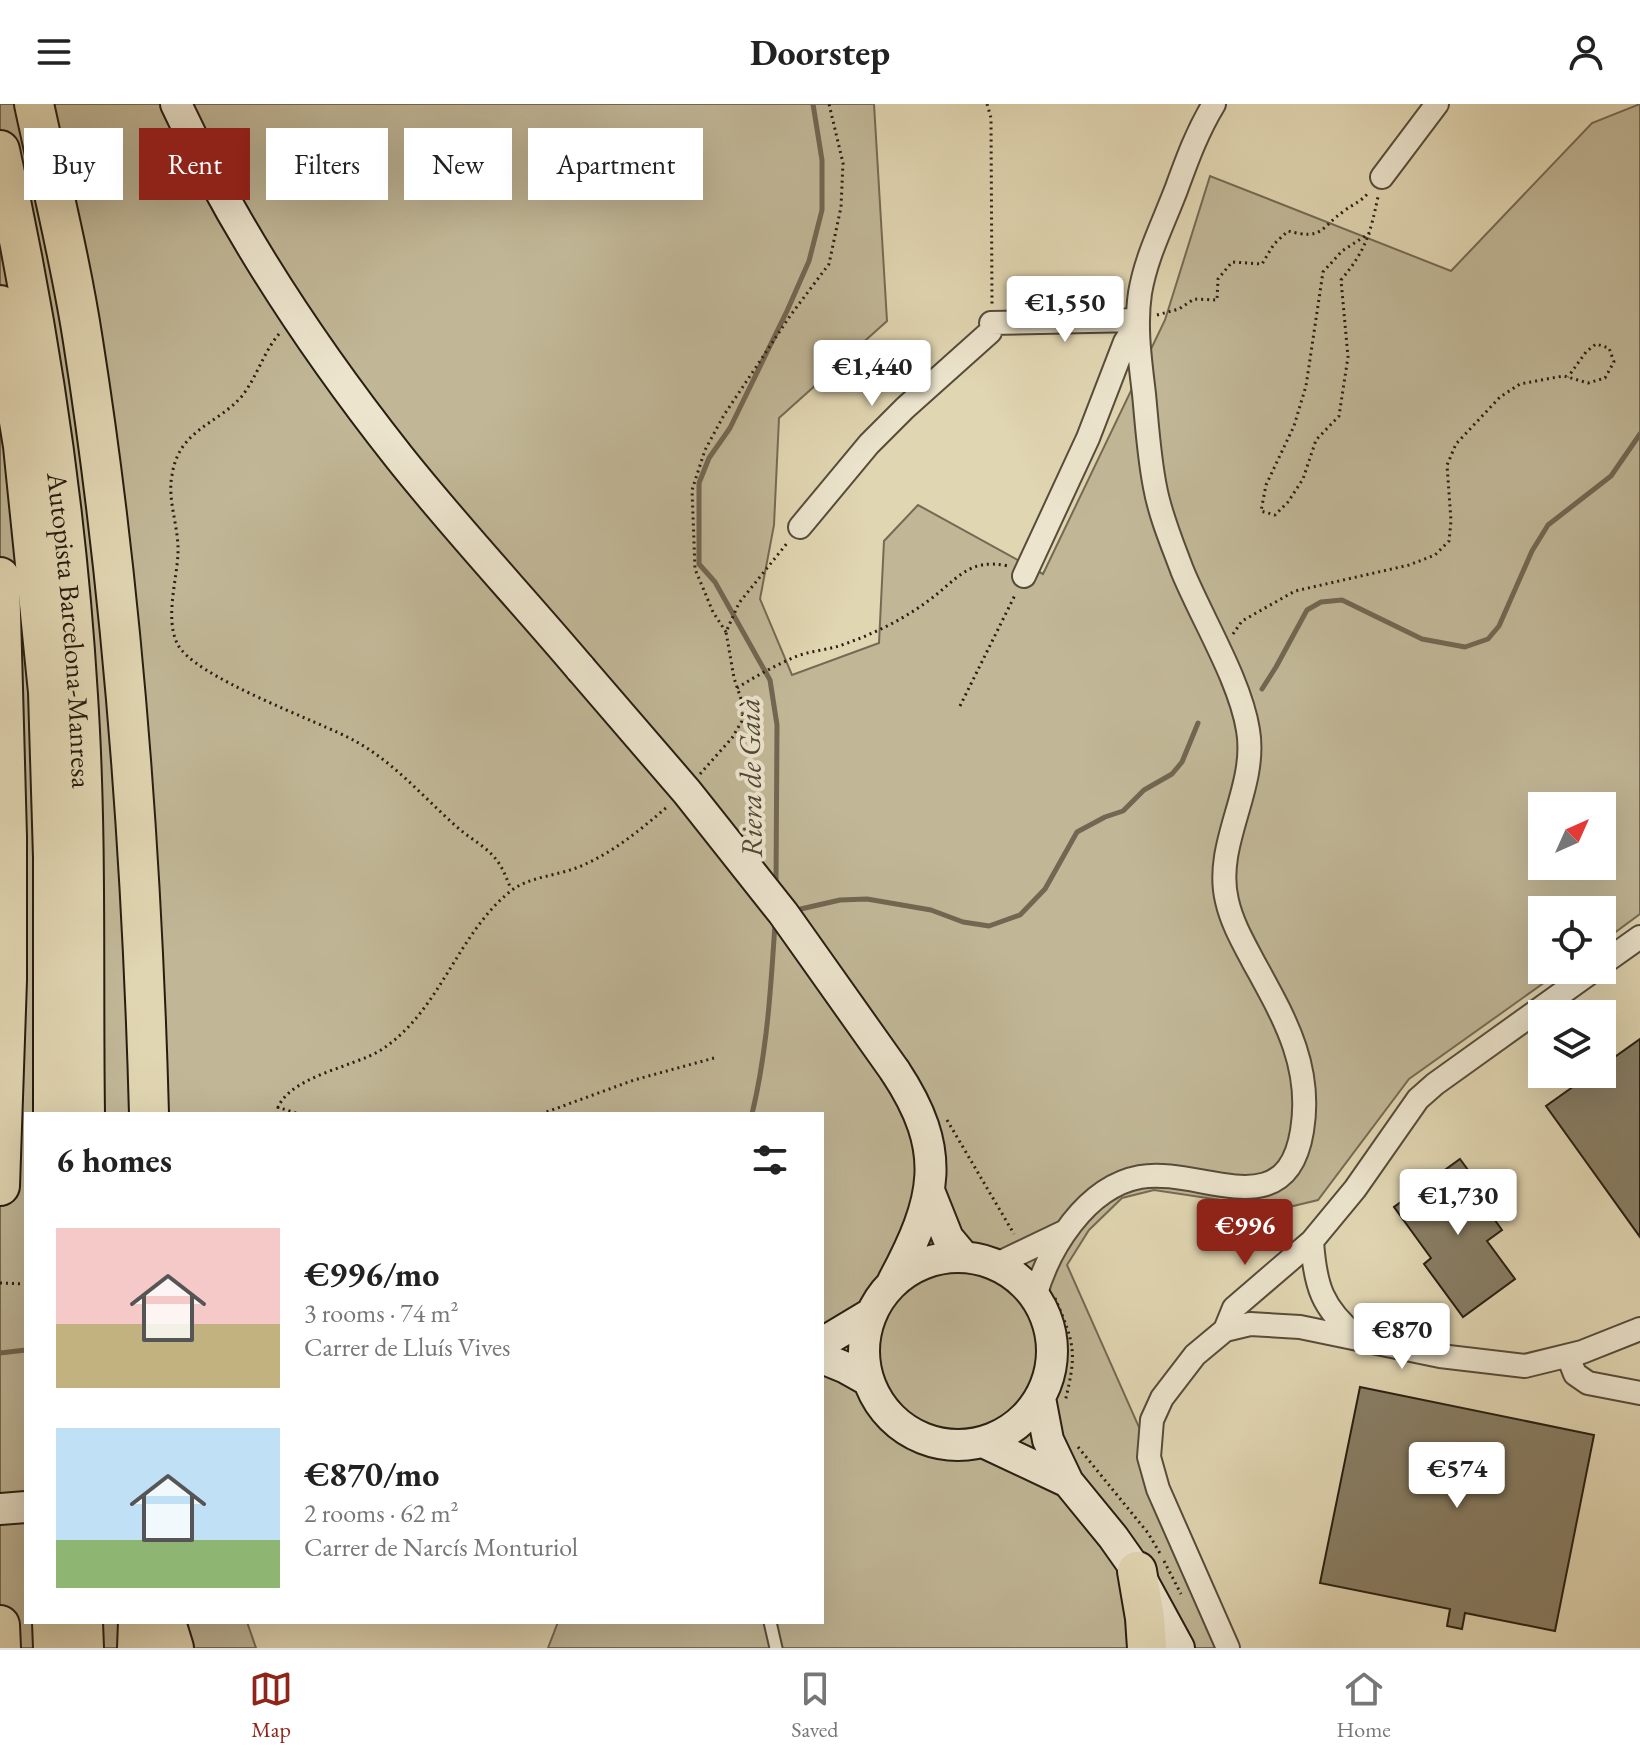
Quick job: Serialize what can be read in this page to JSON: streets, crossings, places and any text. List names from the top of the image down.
{
  "streets": {
    "highway": ["Autopista Barcelona-Manresa"]
  },
  "water": ["Riera de Gaià"],
  "north": "top right",
  "page": {
    "header": "Doorstep",
    "chip": [
      "Buy",
      "Rent",
      "Filters",
      "New",
      "Apartment"
    ],
    "price": [
      "€1,550",
      "€1,440",
      "€1,730",
      "€996",
      "€870",
      "€574"
    ],
    "heading": "6 homes",
    "list": [
      {
        "name": "€996/mo",
        "note": "3 rooms · 74 m² · Carrer de Lluís Vives"
      },
      {
        "name": "€870/mo",
        "note": "2 rooms · 62 m² · Carrer de Narcís Monturiol"
      }
    ],
    "tabs": ["Map", "Saved", "Home"]
  }
}
